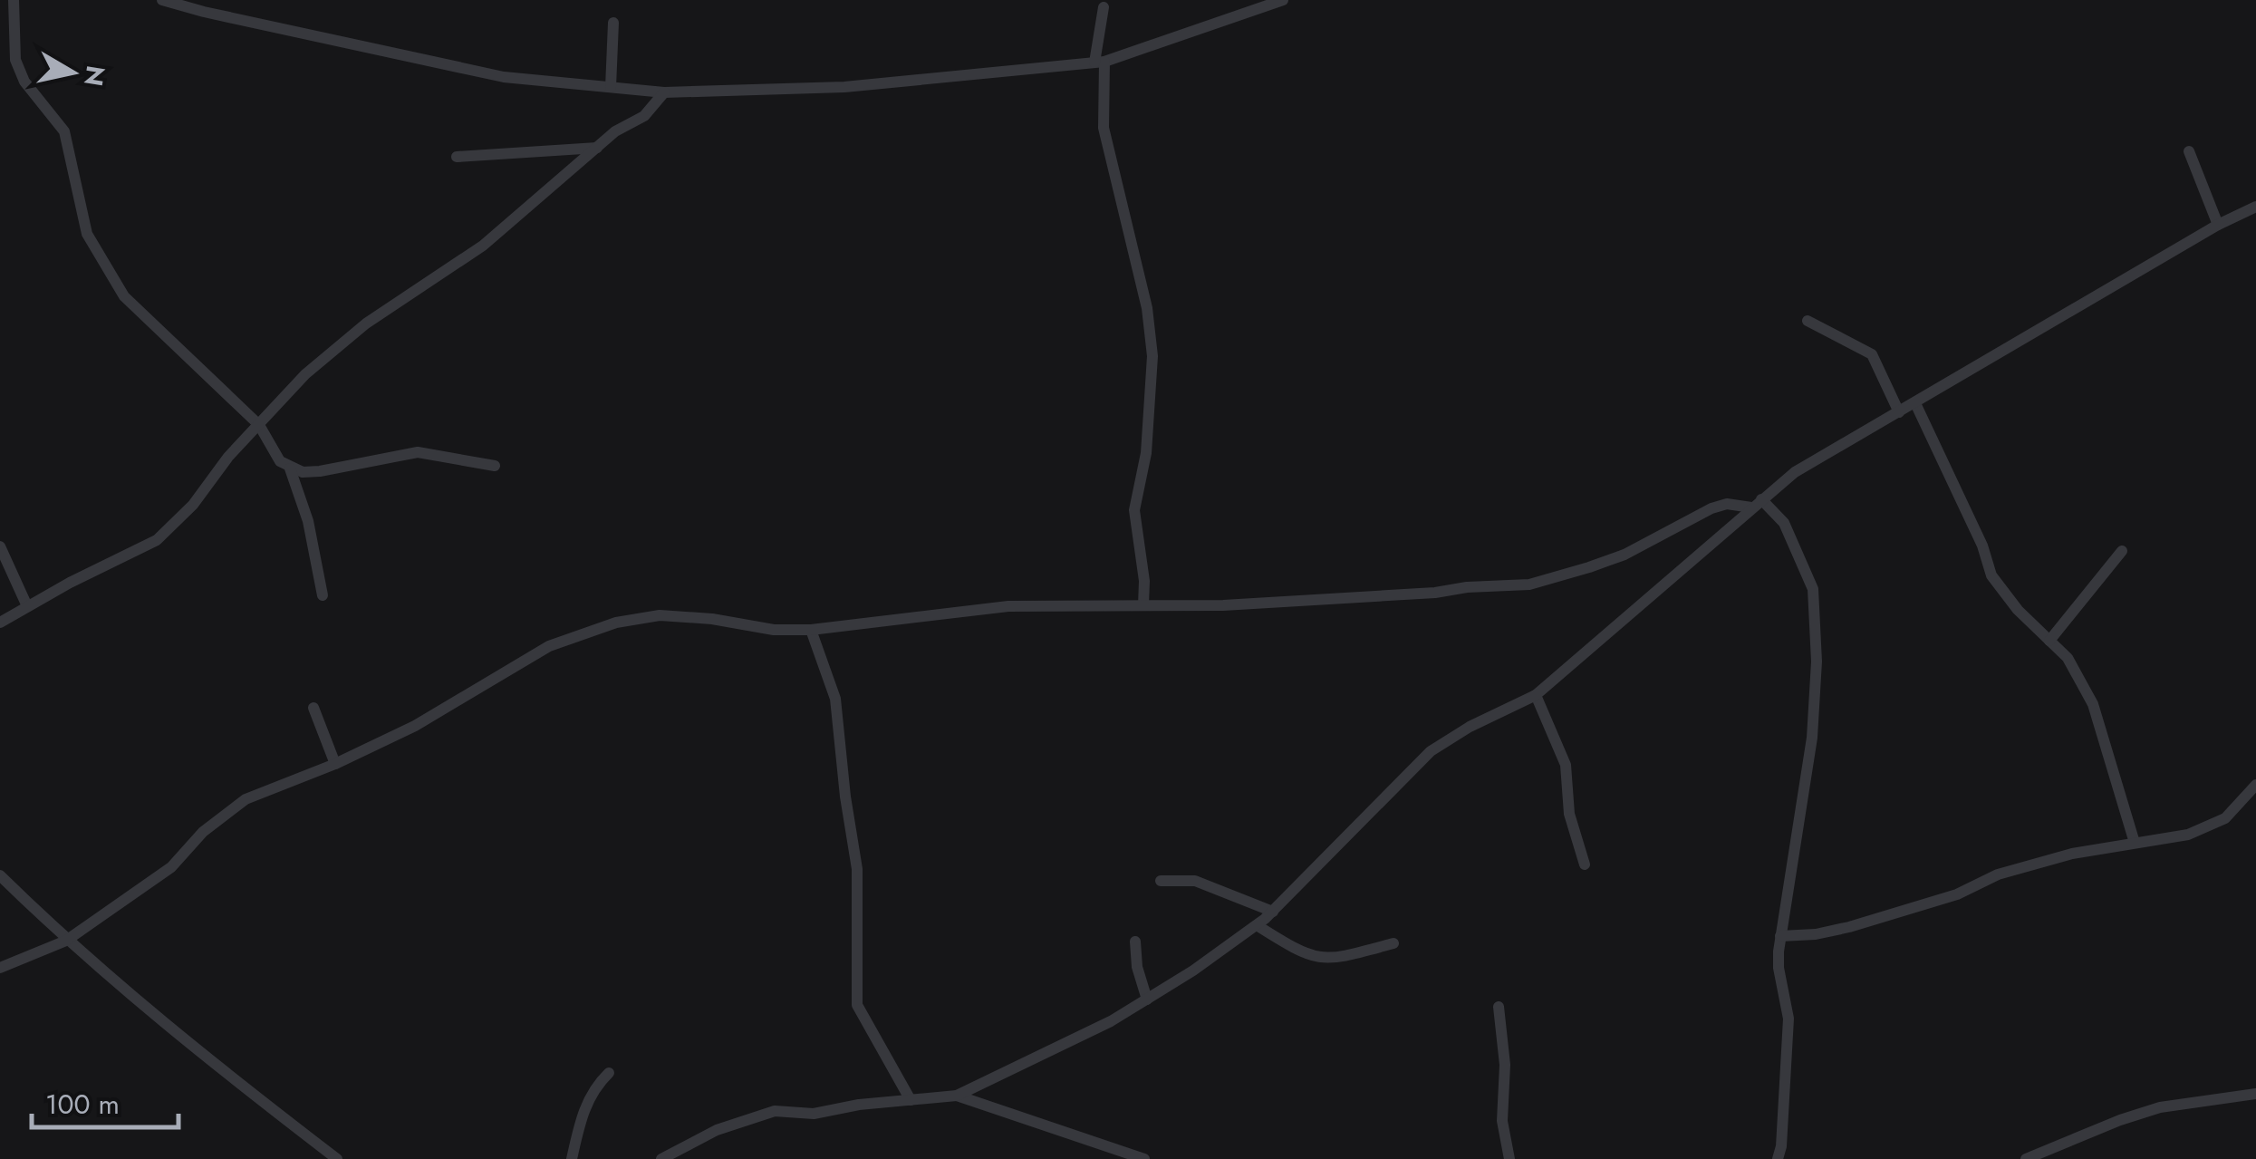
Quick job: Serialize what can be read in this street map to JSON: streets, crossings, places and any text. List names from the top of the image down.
{
  "scale_bar": "100 m",
  "north": "right"
}
